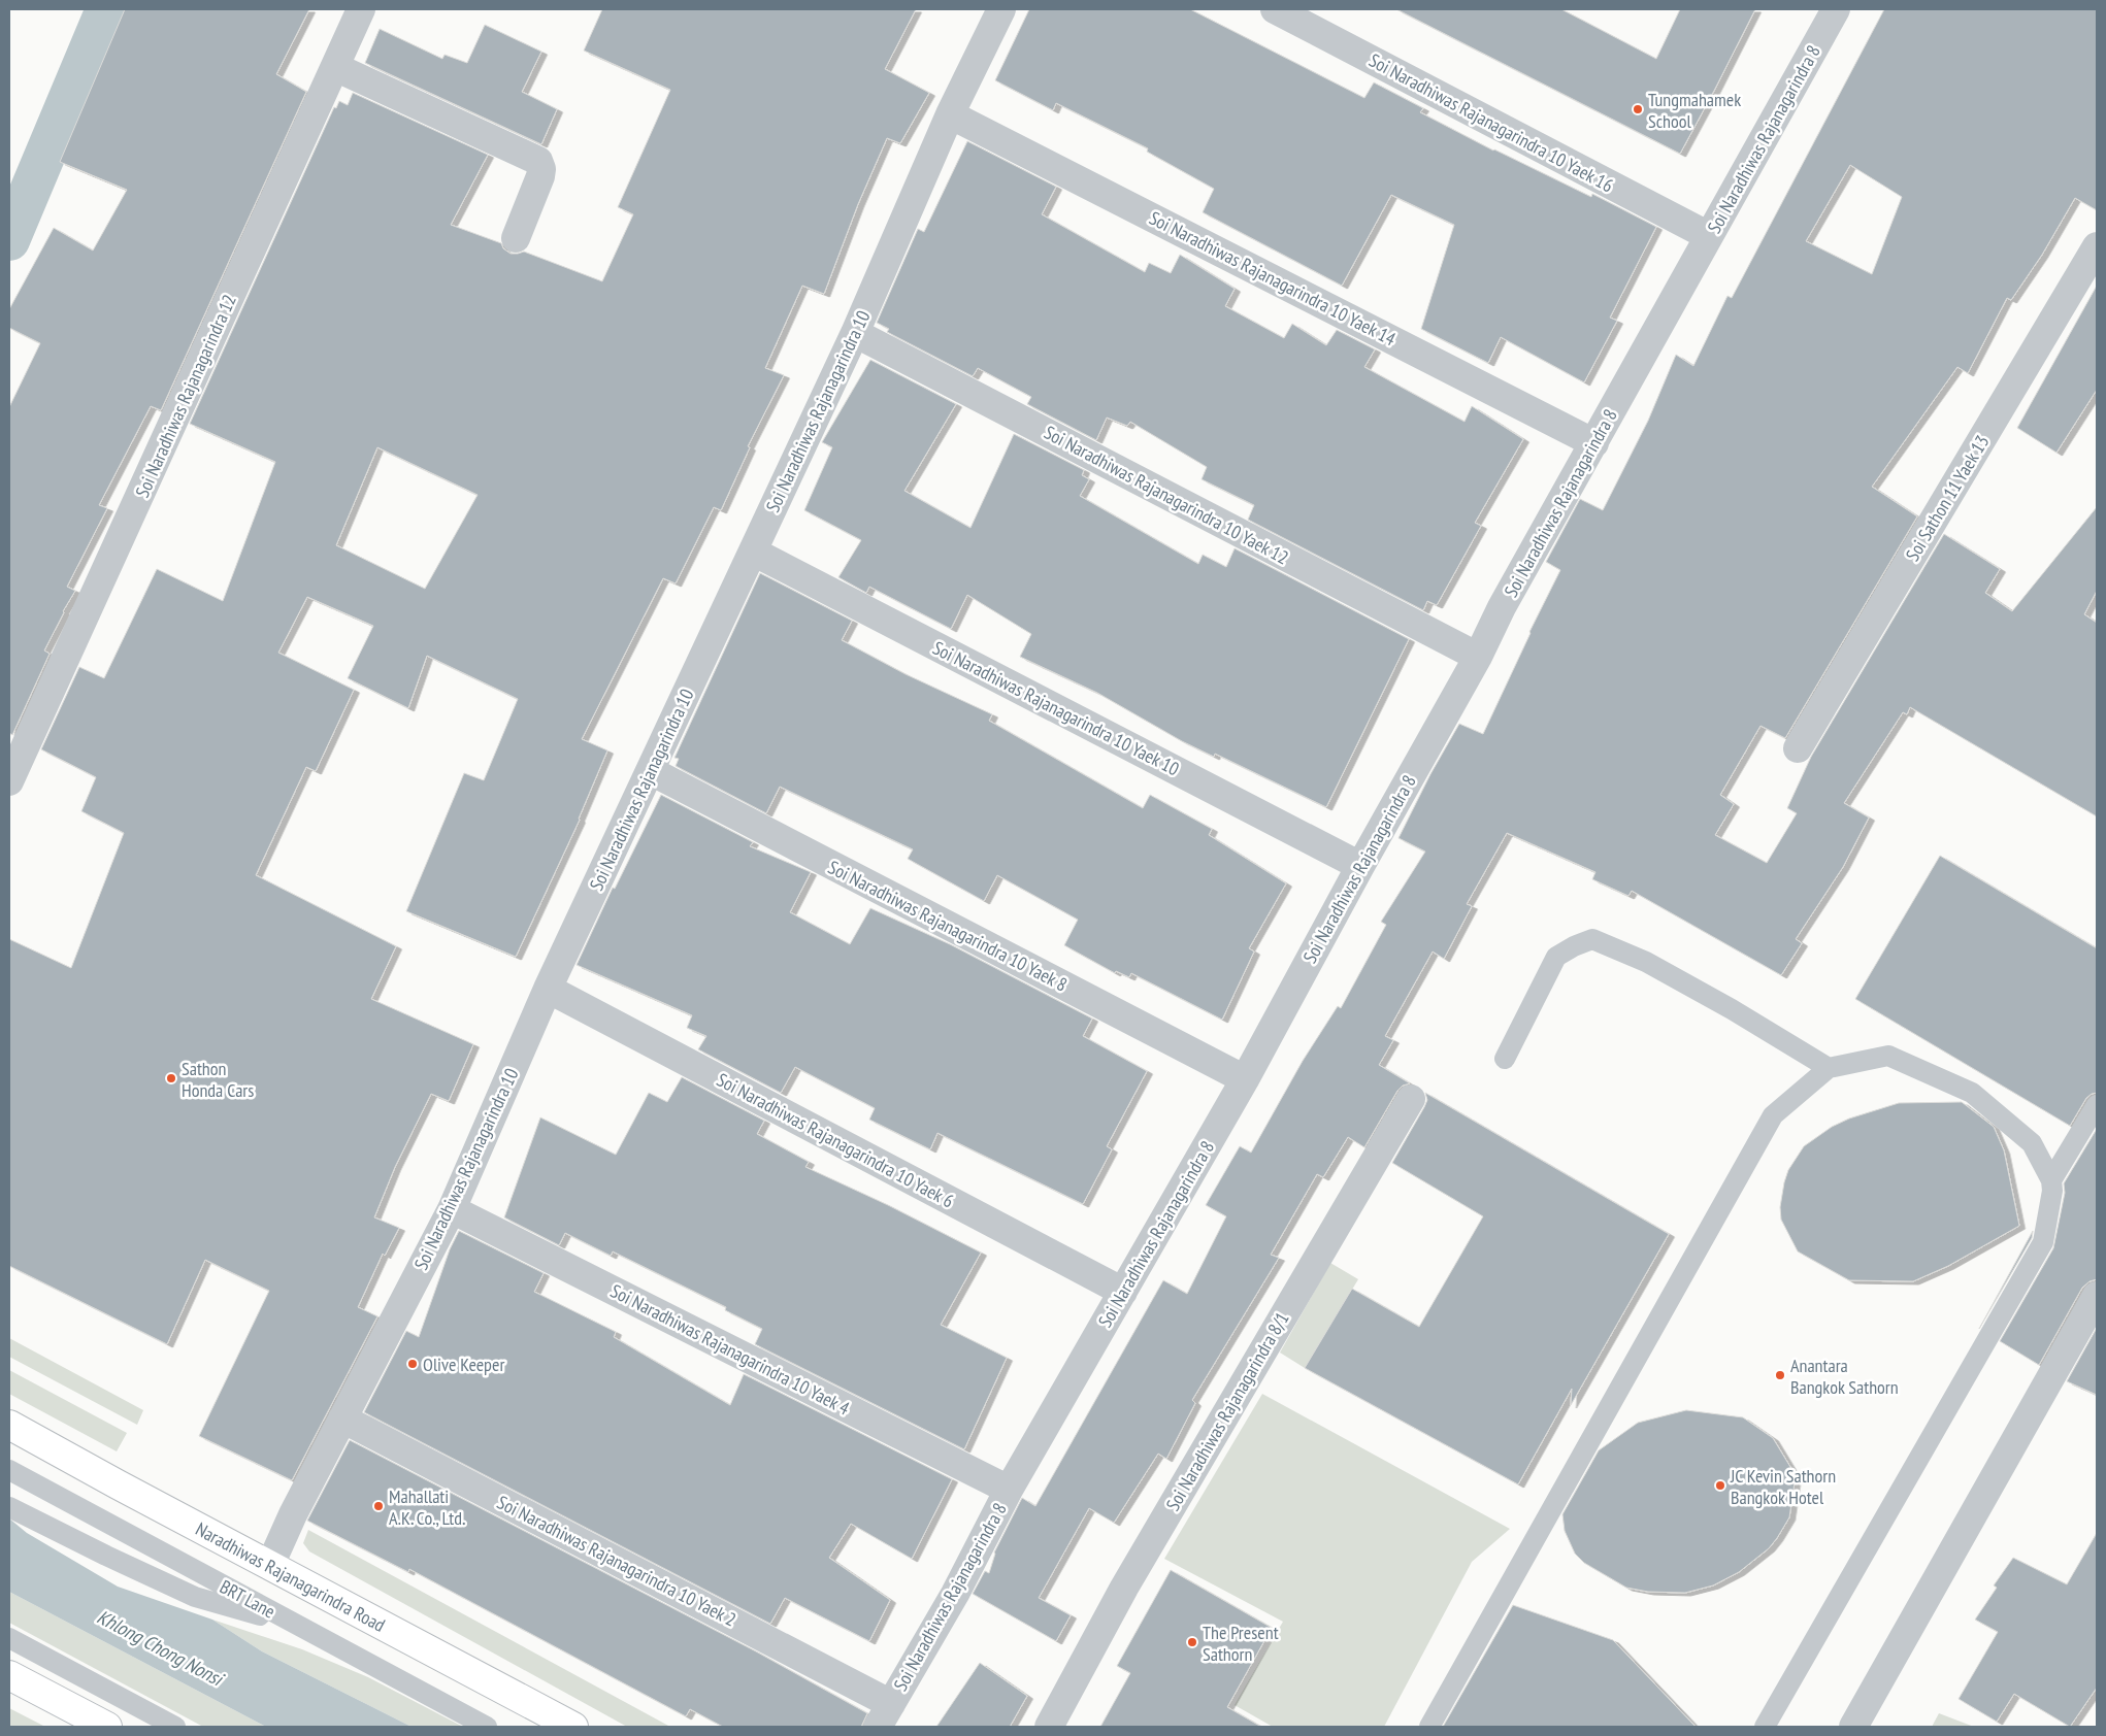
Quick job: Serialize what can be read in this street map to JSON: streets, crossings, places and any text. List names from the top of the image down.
{
  "streets": {
    "main road": ["Naradhiwas Rajanagarindra Road"],
    "street": [
      "Soi Naradhiwas Rajanagarindra 10 Yaek 16",
      "Soi Naradhiwas Rajanagarindra 8",
      "Soi Naradhiwas Rajanagarindra 10 Yaek 14",
      "Soi Naradhiwas Rajanagarindra 12",
      "Soi Naradhiwas Rajanagarindra 10",
      "Soi Naradhiwas Rajanagarindra 10 Yaek 12",
      "Soi Sathon 11 Yaek 13",
      "Soi Naradhiwas Rajanagarindra 10 Yaek 10",
      "Soi Naradhiwas Rajanagarindra 10 Yaek 8",
      "Soi Naradhiwas Rajanagarindra 10 Yaek 6",
      "Soi Naradhiwas Rajanagarindra 10 Yaek 4",
      "Soi Naradhiwas Rajanagarindra 8/1",
      "Soi Naradhiwas Rajanagarindra 10 Yaek 2"
    ],
    "lane": ["BRT Lane"]
  },
  "crossings": [
    ["Soi Naradhiwas Rajanagarindra 10 Yaek 16", "Soi Naradhiwas Rajanagarindra 8"],
    ["Soi Naradhiwas Rajanagarindra 8", "Soi Naradhiwas Rajanagarindra 10 Yaek 14"],
    ["Soi Naradhiwas Rajanagarindra 8", "Soi Naradhiwas Rajanagarindra 10 Yaek 12"],
    ["Soi Naradhiwas Rajanagarindra 8", "Soi Naradhiwas Rajanagarindra 10 Yaek 10"],
    ["Soi Naradhiwas Rajanagarindra 8", "Soi Naradhiwas Rajanagarindra 10 Yaek 8"],
    ["Soi Naradhiwas Rajanagarindra 8", "Soi Naradhiwas Rajanagarindra 10 Yaek 6"],
    ["Soi Naradhiwas Rajanagarindra 8", "Soi Naradhiwas Rajanagarindra 10 Yaek 4"],
    ["Soi Naradhiwas Rajanagarindra 8", "Soi Naradhiwas Rajanagarindra 10 Yaek 2"],
    ["Soi Naradhiwas Rajanagarindra 10 Yaek 14", "Soi Naradhiwas Rajanagarindra 10"],
    ["Soi Naradhiwas Rajanagarindra 10", "Soi Naradhiwas Rajanagarindra 10 Yaek 12"],
    ["Soi Naradhiwas Rajanagarindra 10", "Soi Naradhiwas Rajanagarindra 10 Yaek 10"],
    ["Soi Naradhiwas Rajanagarindra 10", "Soi Naradhiwas Rajanagarindra 10 Yaek 8"],
    ["Soi Naradhiwas Rajanagarindra 10", "Soi Naradhiwas Rajanagarindra 10 Yaek 6"],
    ["Soi Naradhiwas Rajanagarindra 10", "Soi Naradhiwas Rajanagarindra 10 Yaek 4"],
    ["Soi Naradhiwas Rajanagarindra 10", "Soi Naradhiwas Rajanagarindra 10 Yaek 2"],
    ["Soi Naradhiwas Rajanagarindra 10", "Naradhiwas Rajanagarindra Road"]
  ],
  "water": ["Khlong Chong Nonsi"],
  "places": [
    "Tungmahamek School",
    "Sathon Honda Cars",
    "Olive Keeper",
    "Anantara Bangkok Sathorn",
    "JC Kevin Sathorn Bangkok Hotel",
    "Mahallati A.K. Co., Ltd.",
    "The Present Sathorn"
  ]
}
